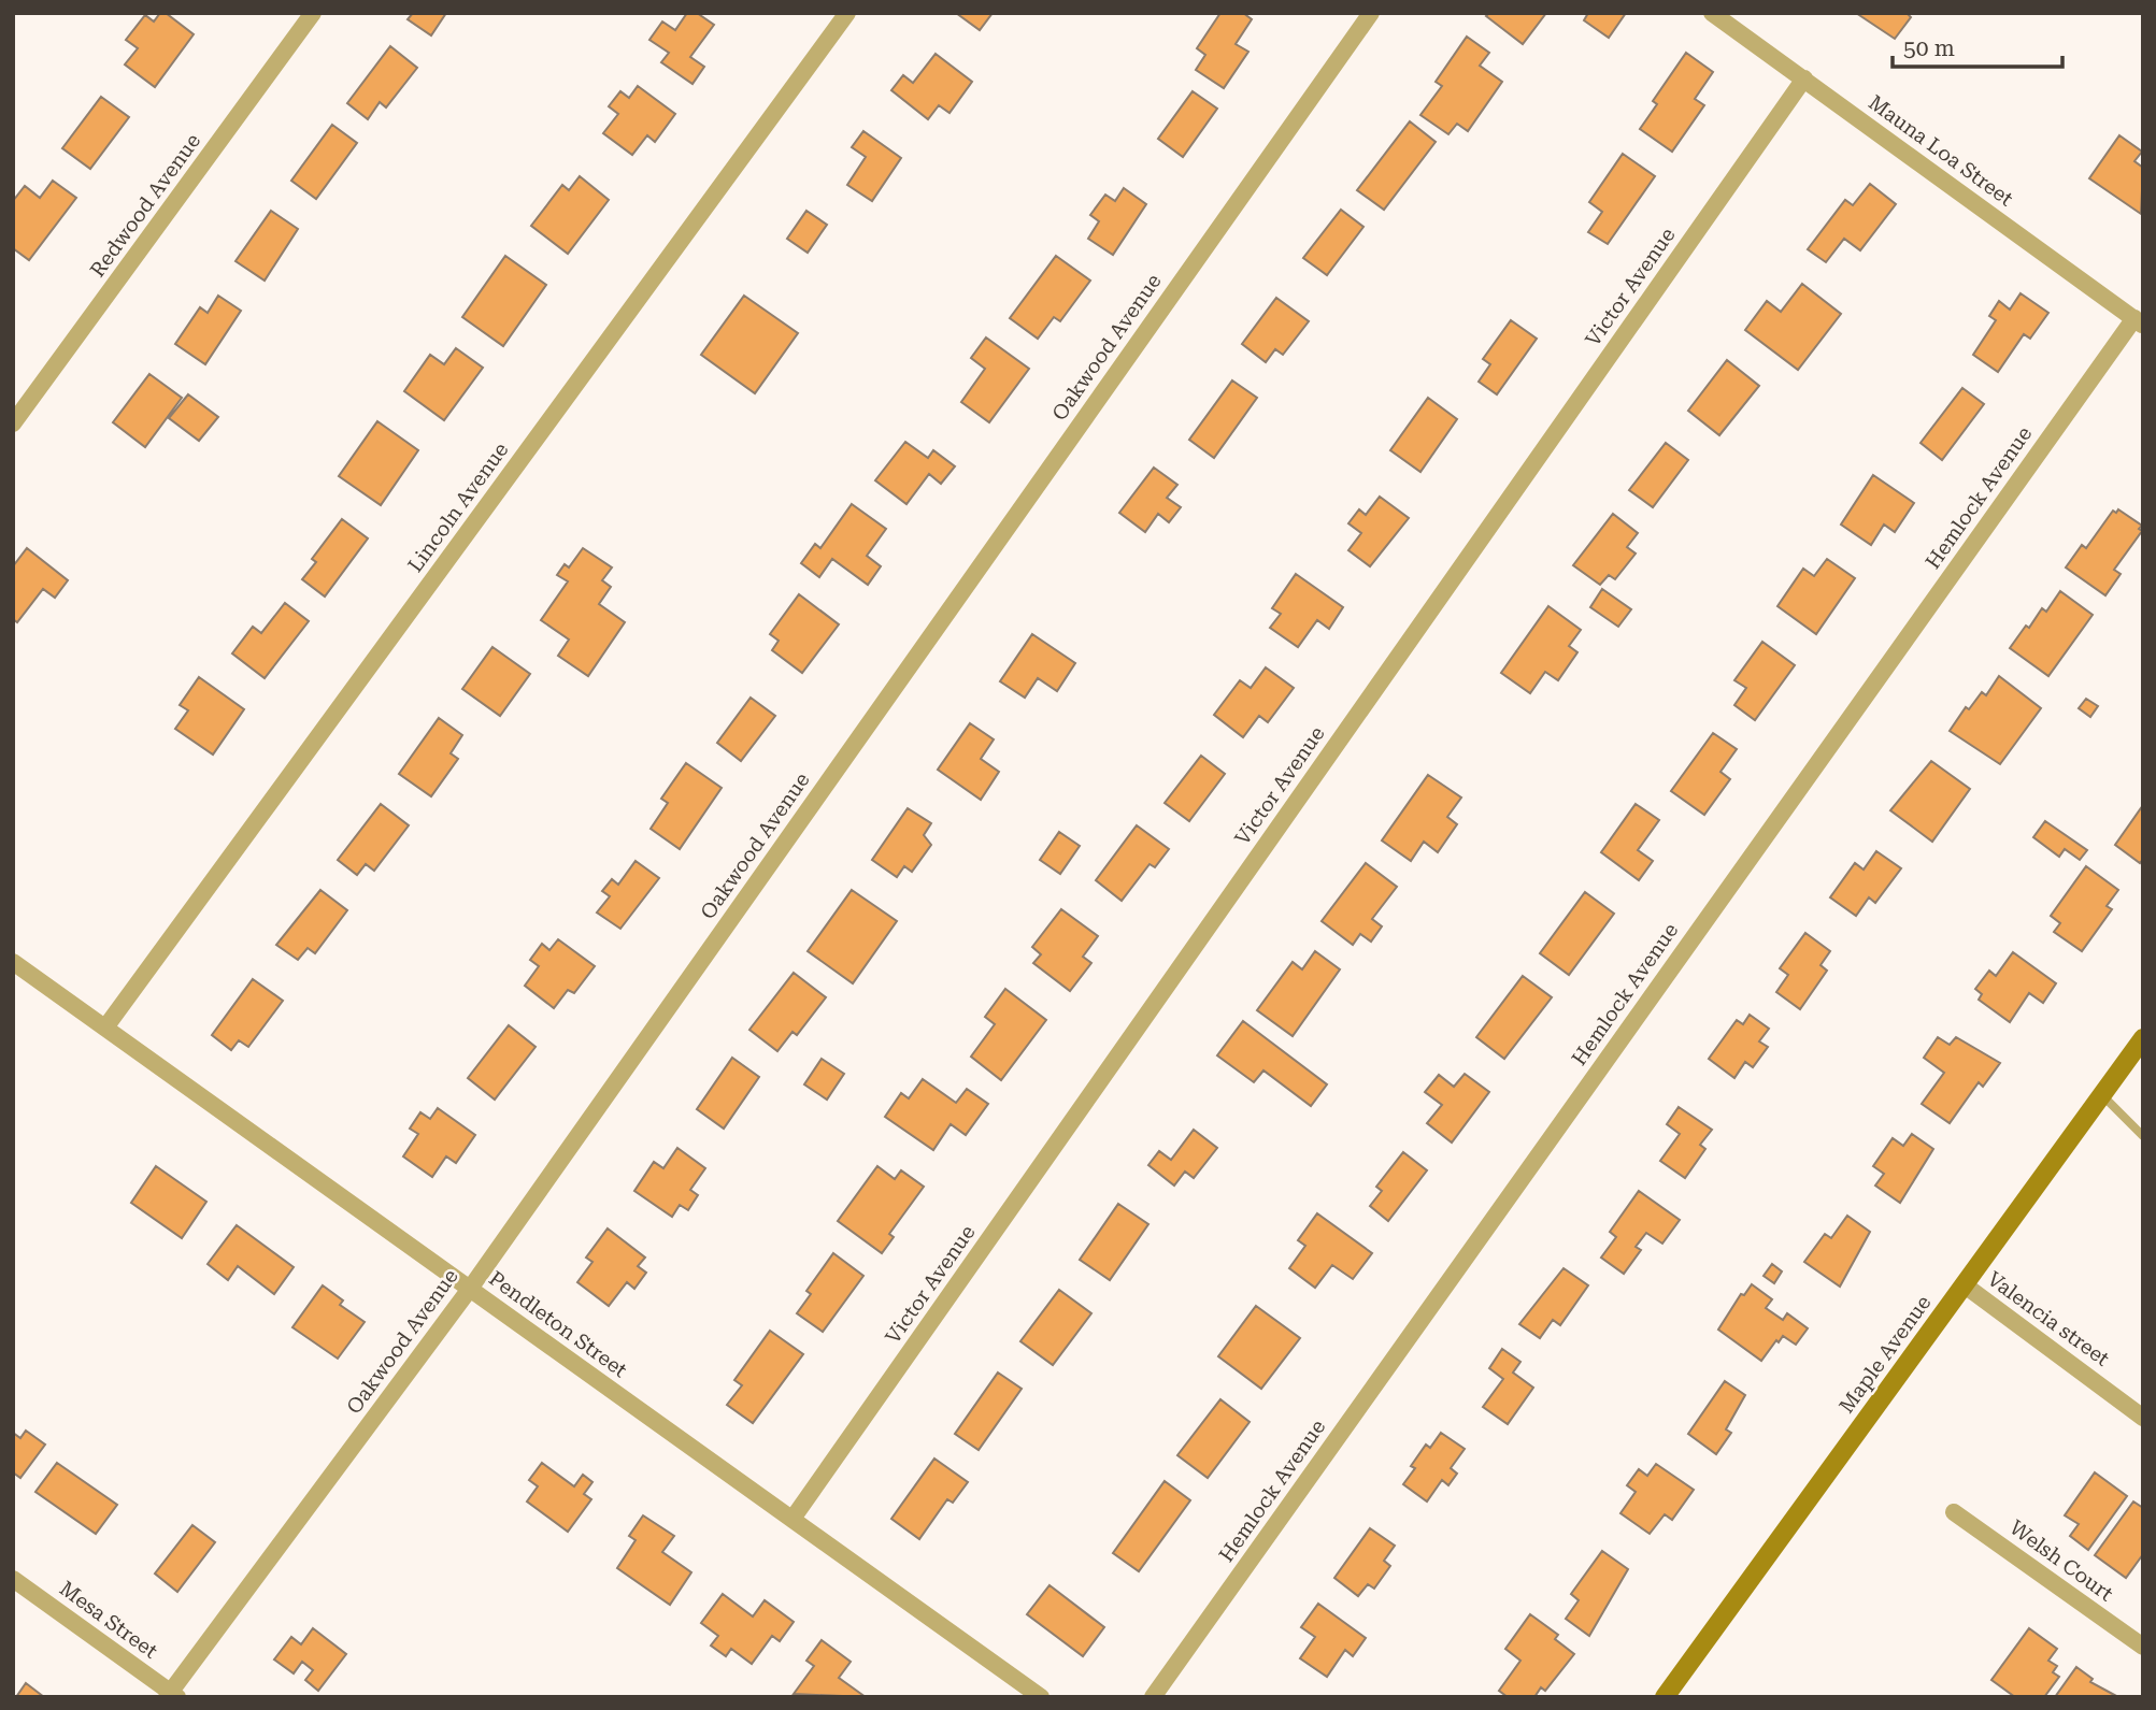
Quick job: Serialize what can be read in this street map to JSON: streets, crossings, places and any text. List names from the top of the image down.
{
  "streets": {
    "street": [
      "Mauna Loa Street",
      "Redwood Avenue",
      "Victor Avenue",
      "Oakwood Avenue",
      "Hemlock Avenue",
      "Lincoln Avenue",
      "Valencia street",
      "Pendleton Street",
      "Maple Avenue",
      "Welsh Court",
      "Mesa Street"
    ]
  },
  "crossings": [
    ["Mauna Loa Street", "Victor Avenue"],
    ["Mauna Loa Street", "Hemlock Avenue"],
    ["Victor Avenue", "Pendleton Street"],
    ["Oakwood Avenue", "Pendleton Street"],
    ["Oakwood Avenue", "Mesa Street"],
    ["Lincoln Avenue", "Pendleton Street"],
    ["Valencia street", "Maple Avenue"]
  ],
  "scale_bar": "50 m"
}
